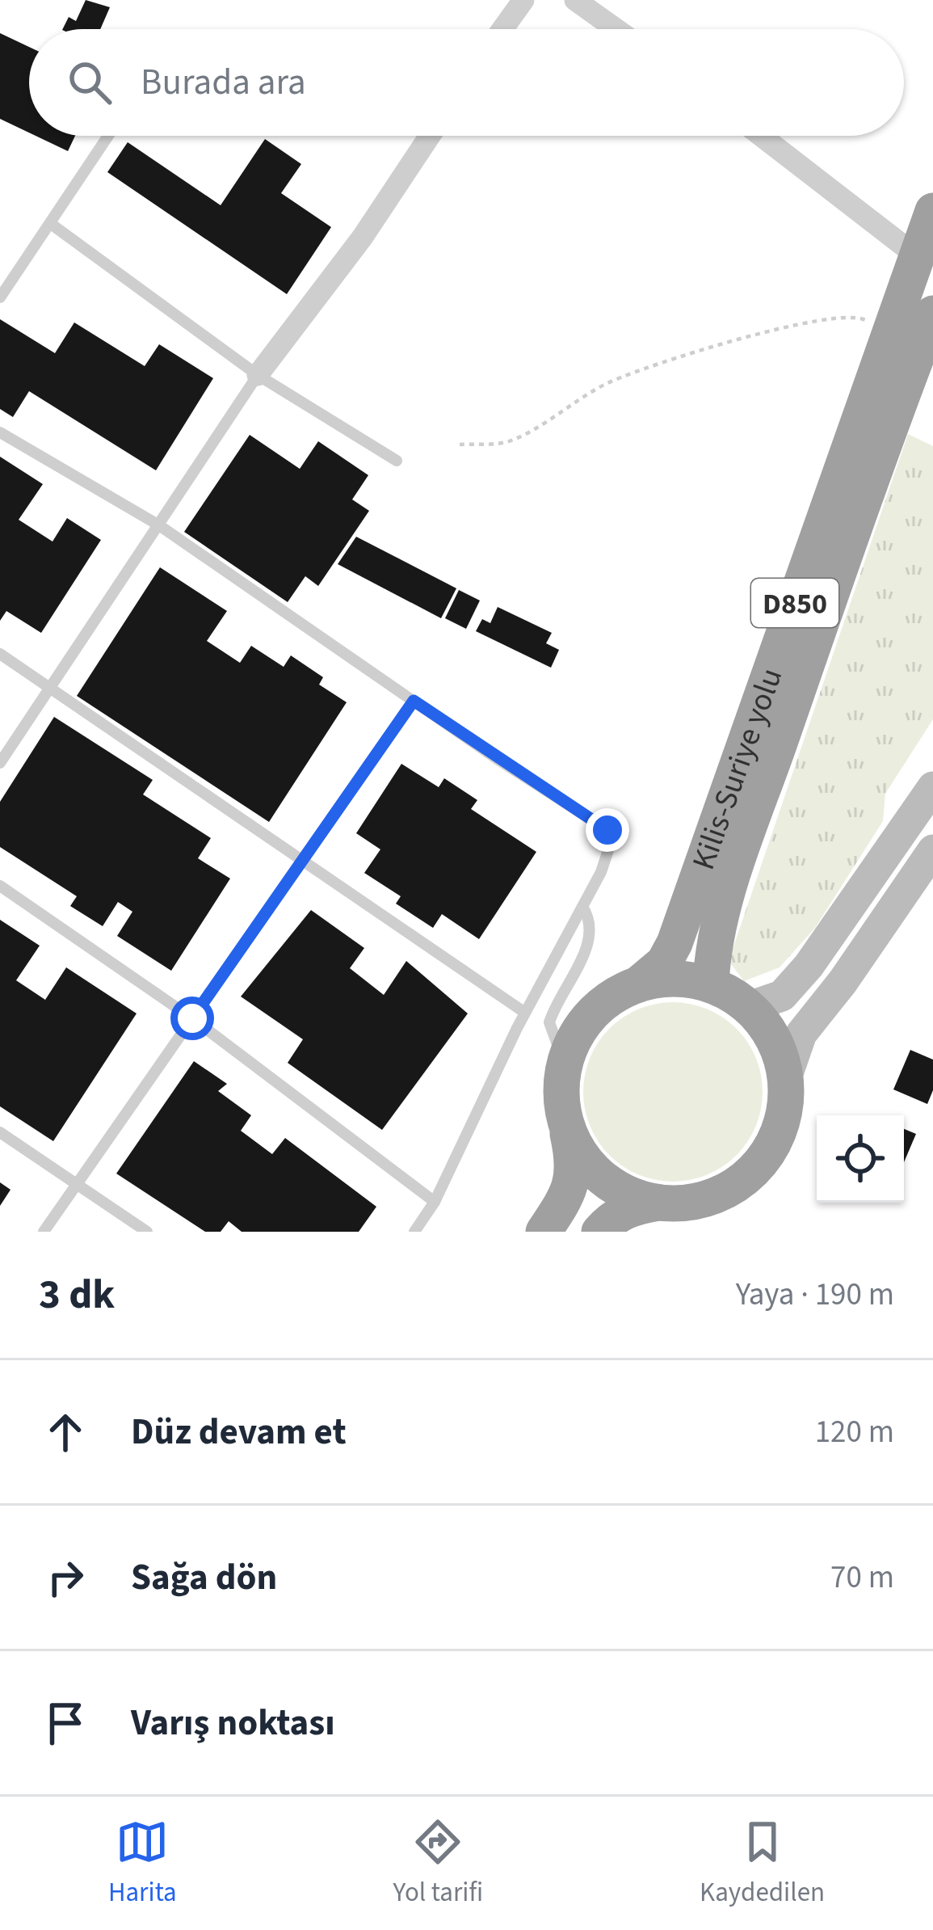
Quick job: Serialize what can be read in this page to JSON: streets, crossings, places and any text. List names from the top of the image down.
{
  "streets": {
    "highway": ["D850", "Kilis-Suriye yolu"]
  },
  "crossings": [
    ["D850", "Kilis-Suriye yolu"]
  ],
  "page": {
    "search": "Burada ara",
    "heading": ["3 dk", "Yaya · 190 m"],
    "list": [
      ["Düz devam et", "120 m"],
      ["Sağa dön", "70 m"],
      "Varış noktası"
    ],
    "nav": ["Harita", "Yol tarifi", "Kaydedilen"]
  }
}
